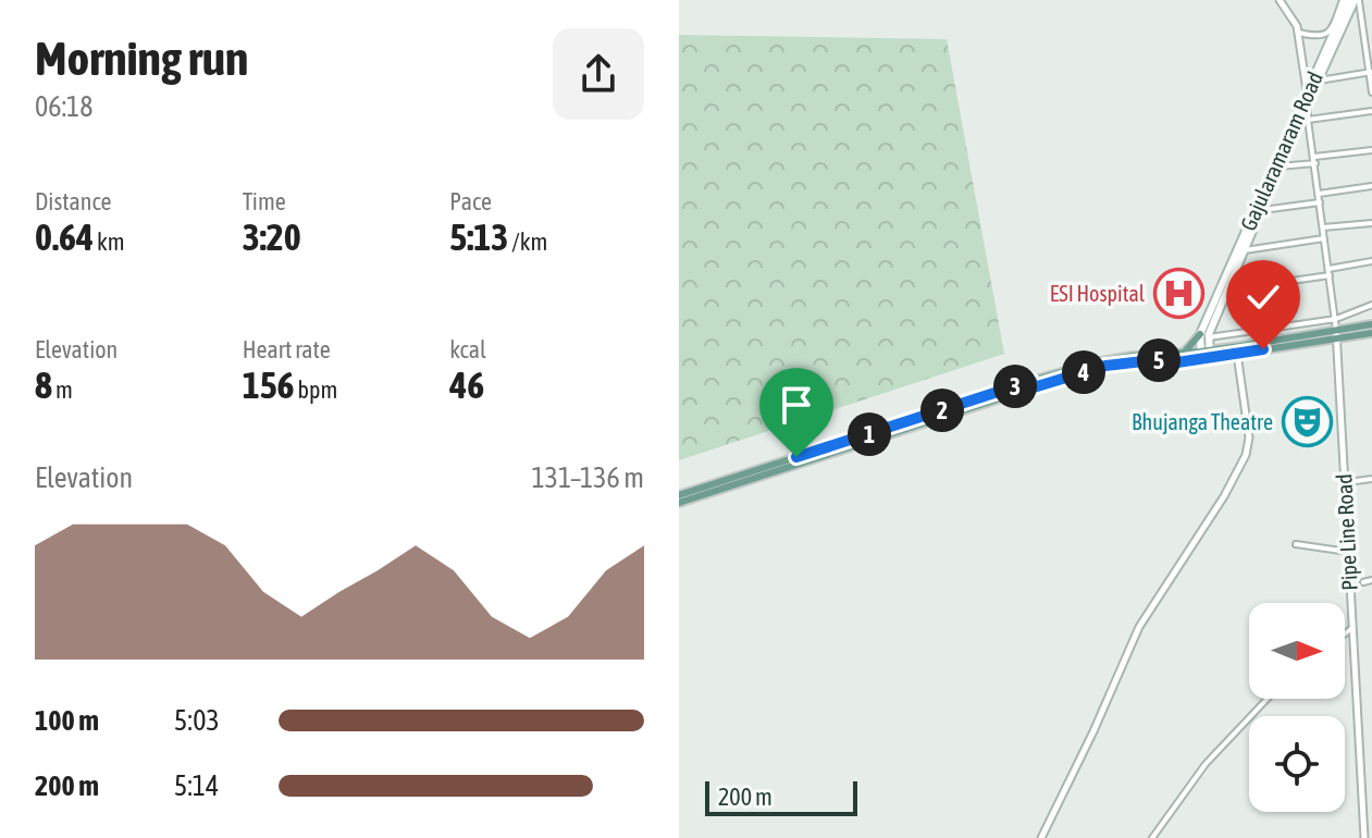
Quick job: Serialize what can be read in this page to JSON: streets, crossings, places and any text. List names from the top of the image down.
{
  "streets": {
    "main road": ["Gajularamaram Road"],
    "street": ["Pipe Line Road"]
  },
  "places": {
    "hospital": ["ESI Hospital"],
    "theatre": ["Bhujanga Theatre"]
  },
  "scale_bar": "200 m",
  "north": "right",
  "page": {
    "heading": ["Morning run", "06:18"],
    "stats": [
      ["Distance", "0.64 km"],
      ["Time", "3:20"],
      ["Pace", "5:13 /km"],
      ["Elevation", "8 m"],
      ["Heart rate", "156 bpm"],
      ["kcal", "46"]
    ],
    "pins": [
      "5",
      "4",
      "3",
      "2",
      "1"
    ],
    "chart": ["Elevation", "131–136 m"],
    "list": [
      {
        "name": "100 m",
        "note": "5:03"
      },
      {
        "name": "200 m",
        "note": "5:14"
      }
    ],
    "scale": "200 m"
  }
}
